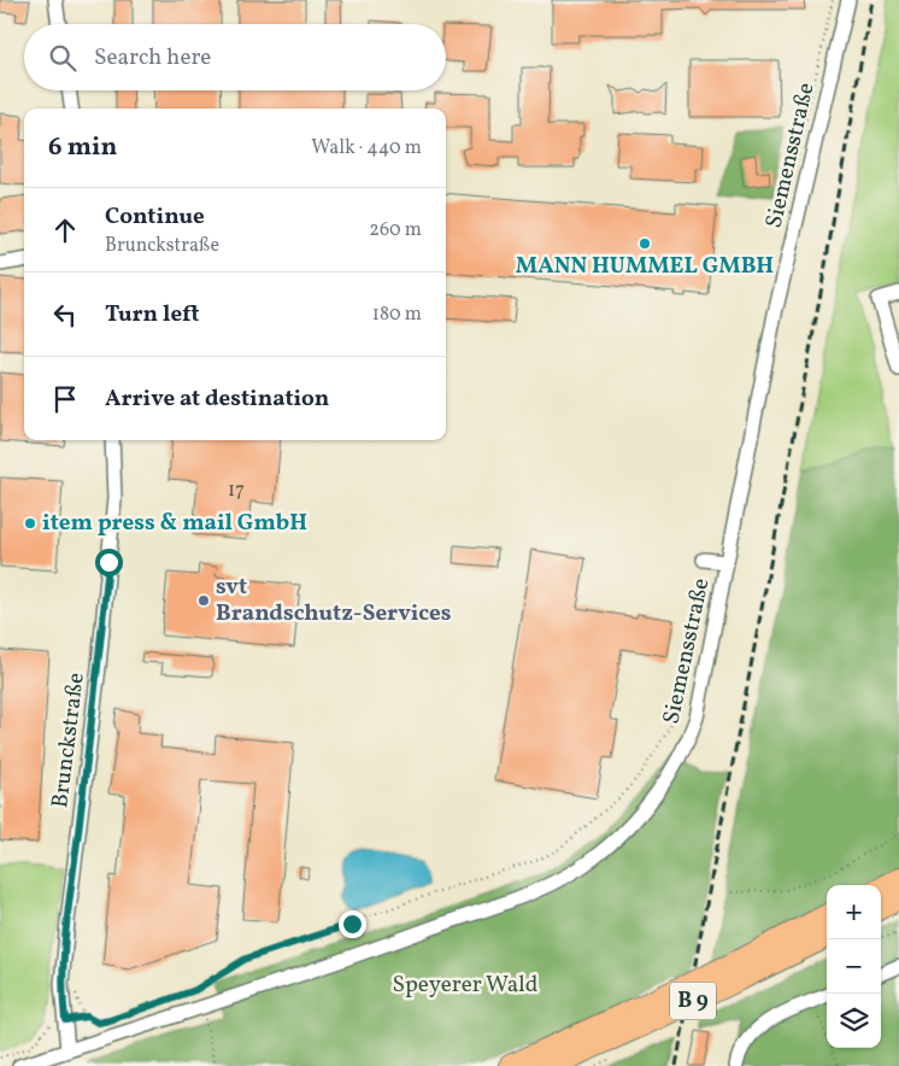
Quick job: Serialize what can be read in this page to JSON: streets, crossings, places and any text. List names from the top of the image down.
{
  "streets": {
    "highway": ["B 9"],
    "street": ["Siemensstraße", "Brunckstraße"]
  },
  "crossings": [
    ["Siemensstraße", "Brunckstraße"]
  ],
  "parks": ["Speyerer Wald"],
  "places": ["MANN HUMMEL GMBH", "item press & mail GmbH", "svt Brandschutz-Services"],
  "house_numbers": ["17"],
  "page": {
    "search": "Search here",
    "heading": ["6 min", "Walk · 440 m"],
    "list": [
      ["Continue", "Brunckstraße", "260 m"],
      ["Turn left", "180 m"],
      "Arrive at destination"
    ],
    "map_buttons": ["+", "−"]
  }
}
